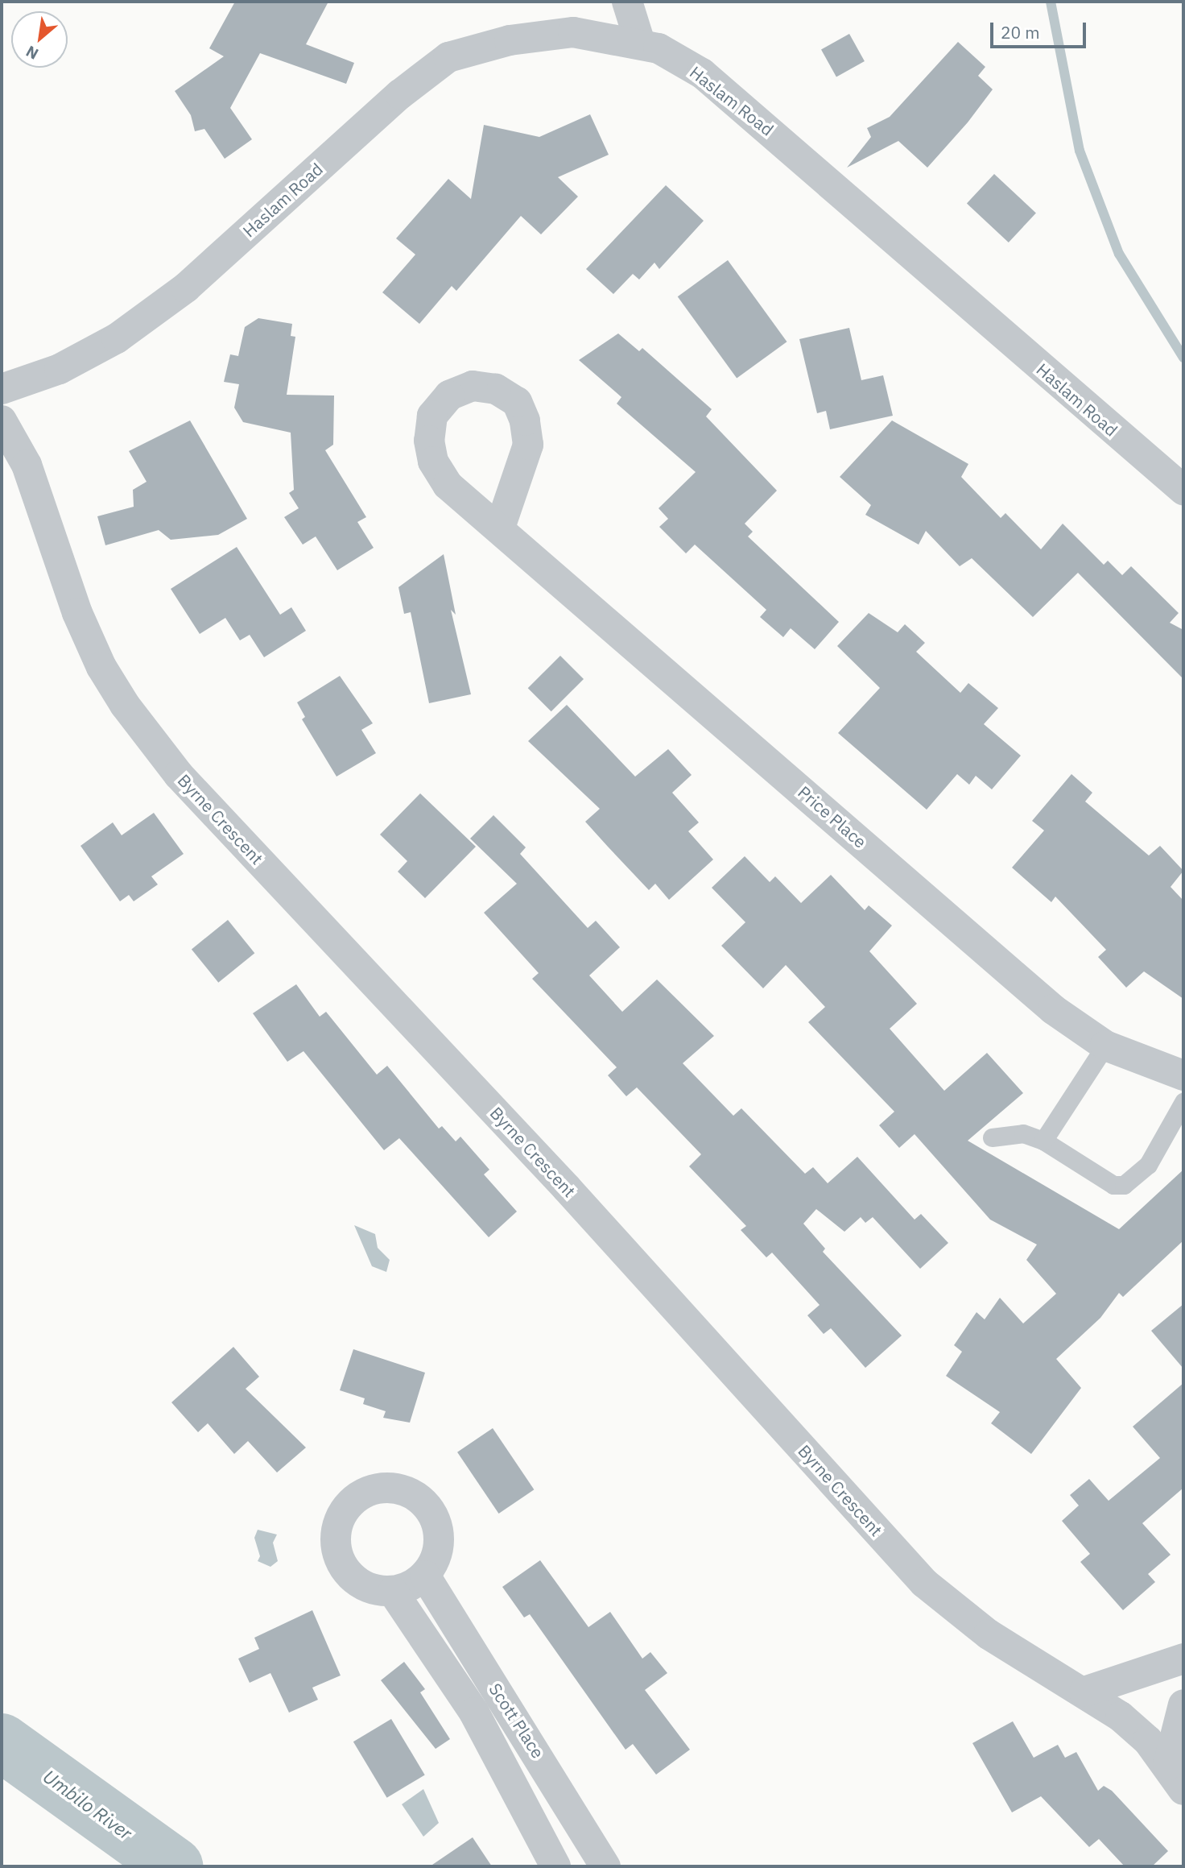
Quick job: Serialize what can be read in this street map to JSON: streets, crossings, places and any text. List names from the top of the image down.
{
  "streets": {
    "street": [
      "Haslam Road",
      "Price Place",
      "Byrne Crescent",
      "Scott Place"
    ]
  },
  "water": ["Umbilo River"],
  "scale_bar": "20 m",
  "north": "bottom left"
}
